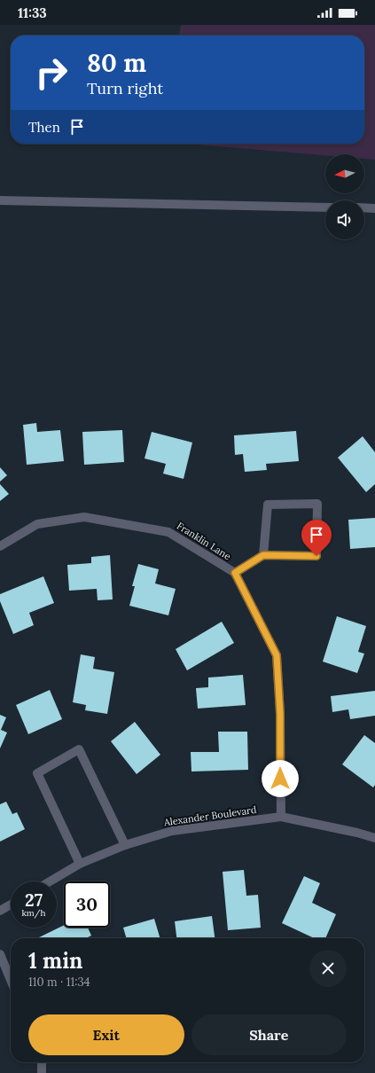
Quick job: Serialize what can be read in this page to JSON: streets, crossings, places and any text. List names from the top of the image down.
{
  "streets": {
    "street": ["Franklin Lane", "Alexander Boulevard"]
  },
  "crossings": [
    ["Franklin Lane", "Alexander Boulevard"]
  ],
  "north": "left",
  "page": {
    "status": "11:33",
    "turn": ["80 m", "Turn right"],
    "then": "Then",
    "speed": "27 km/h",
    "limit": "30",
    "heading": ["1 min", "110 m · 11:34"],
    "buttons": ["Exit", "Share"]
  }
}
